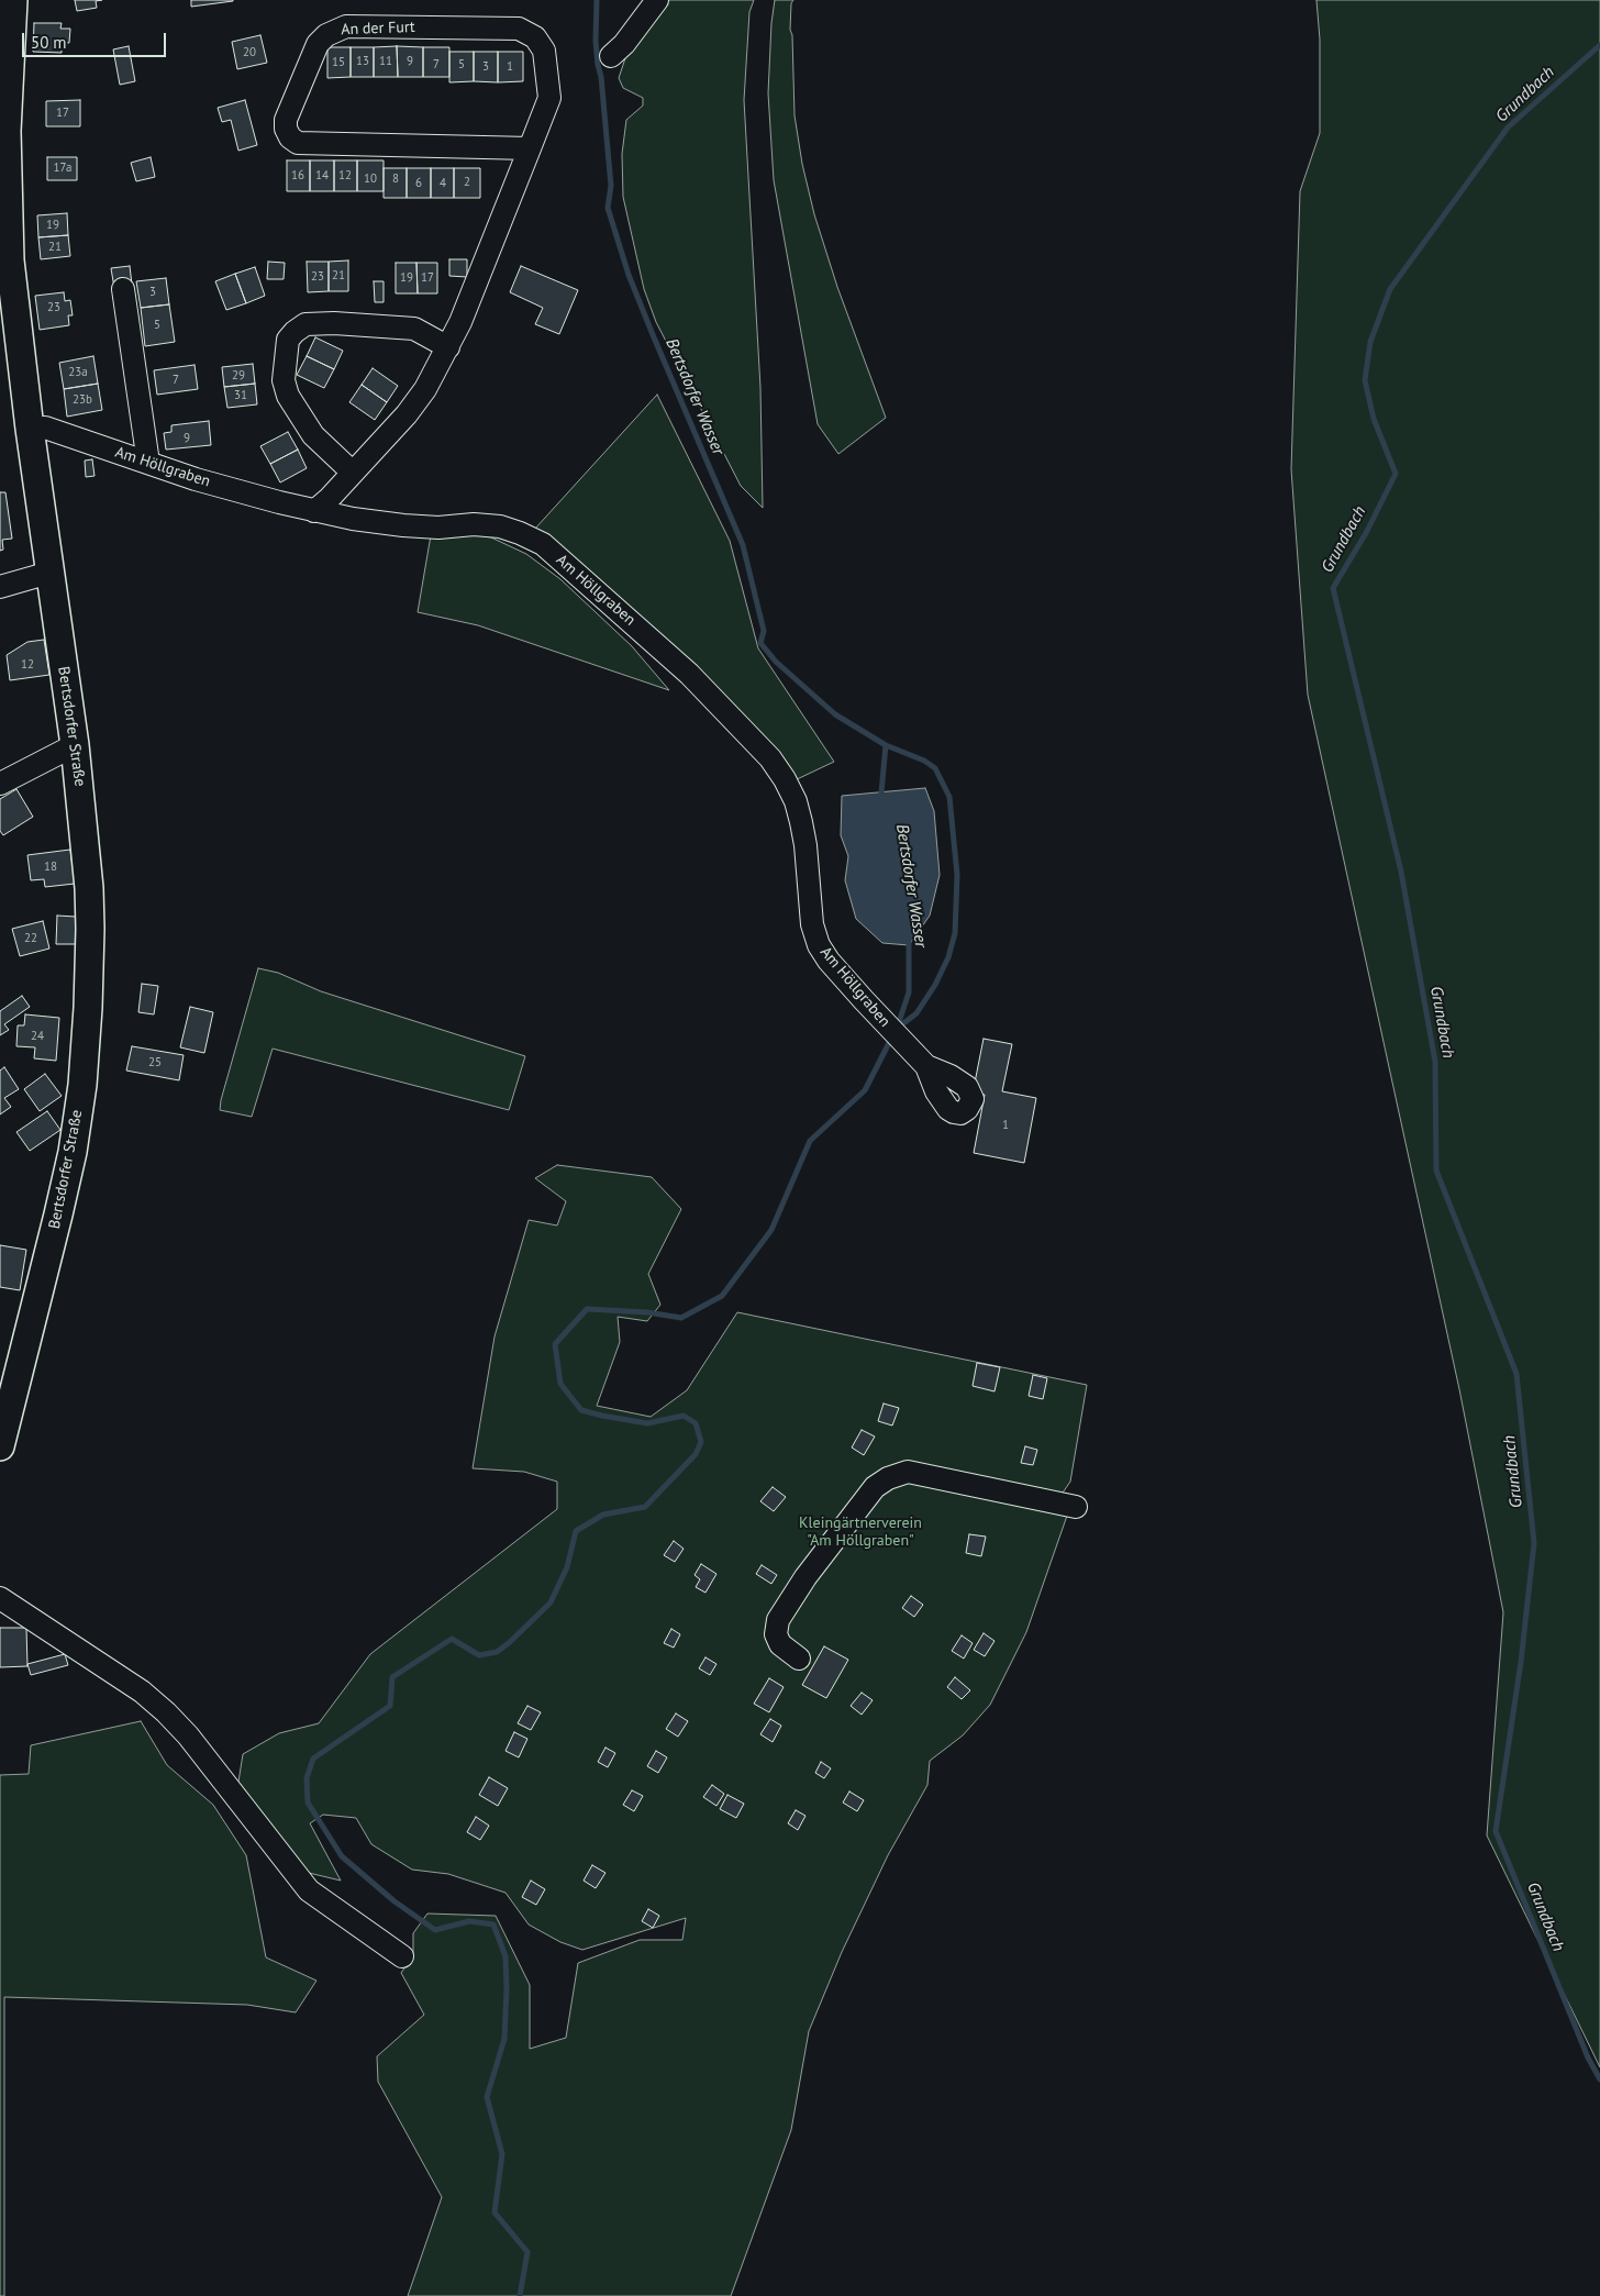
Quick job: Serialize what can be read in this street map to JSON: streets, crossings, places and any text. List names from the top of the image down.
{
  "streets": {
    "main road": ["Bertsdorfer Straße"],
    "street": ["An der Furt", "Am Höllgraben"]
  },
  "crossings": [
    ["An der Furt", "Am Höllgraben"],
    ["Am Höllgraben", "Bertsdorfer Straße"]
  ],
  "water": ["Grundbach", "Bertsdorfer Wasser"],
  "parks": ["Kleingärtnerverein \"Am Höllgraben\""],
  "house_numbers": [
    "20",
    "13",
    "11",
    "9",
    "15",
    "7",
    "5",
    "3",
    "1",
    "17",
    "17a",
    "16",
    "14",
    "12",
    "10",
    "8",
    "2",
    "6",
    "4",
    "19",
    "21",
    "21",
    "23",
    "19",
    "17",
    "3",
    "23",
    "5",
    "23a",
    "29",
    "7",
    "31",
    "23b",
    "9",
    "12",
    "18",
    "22",
    "24",
    "25",
    "1"
  ],
  "scale_bar": "50 m"
}
